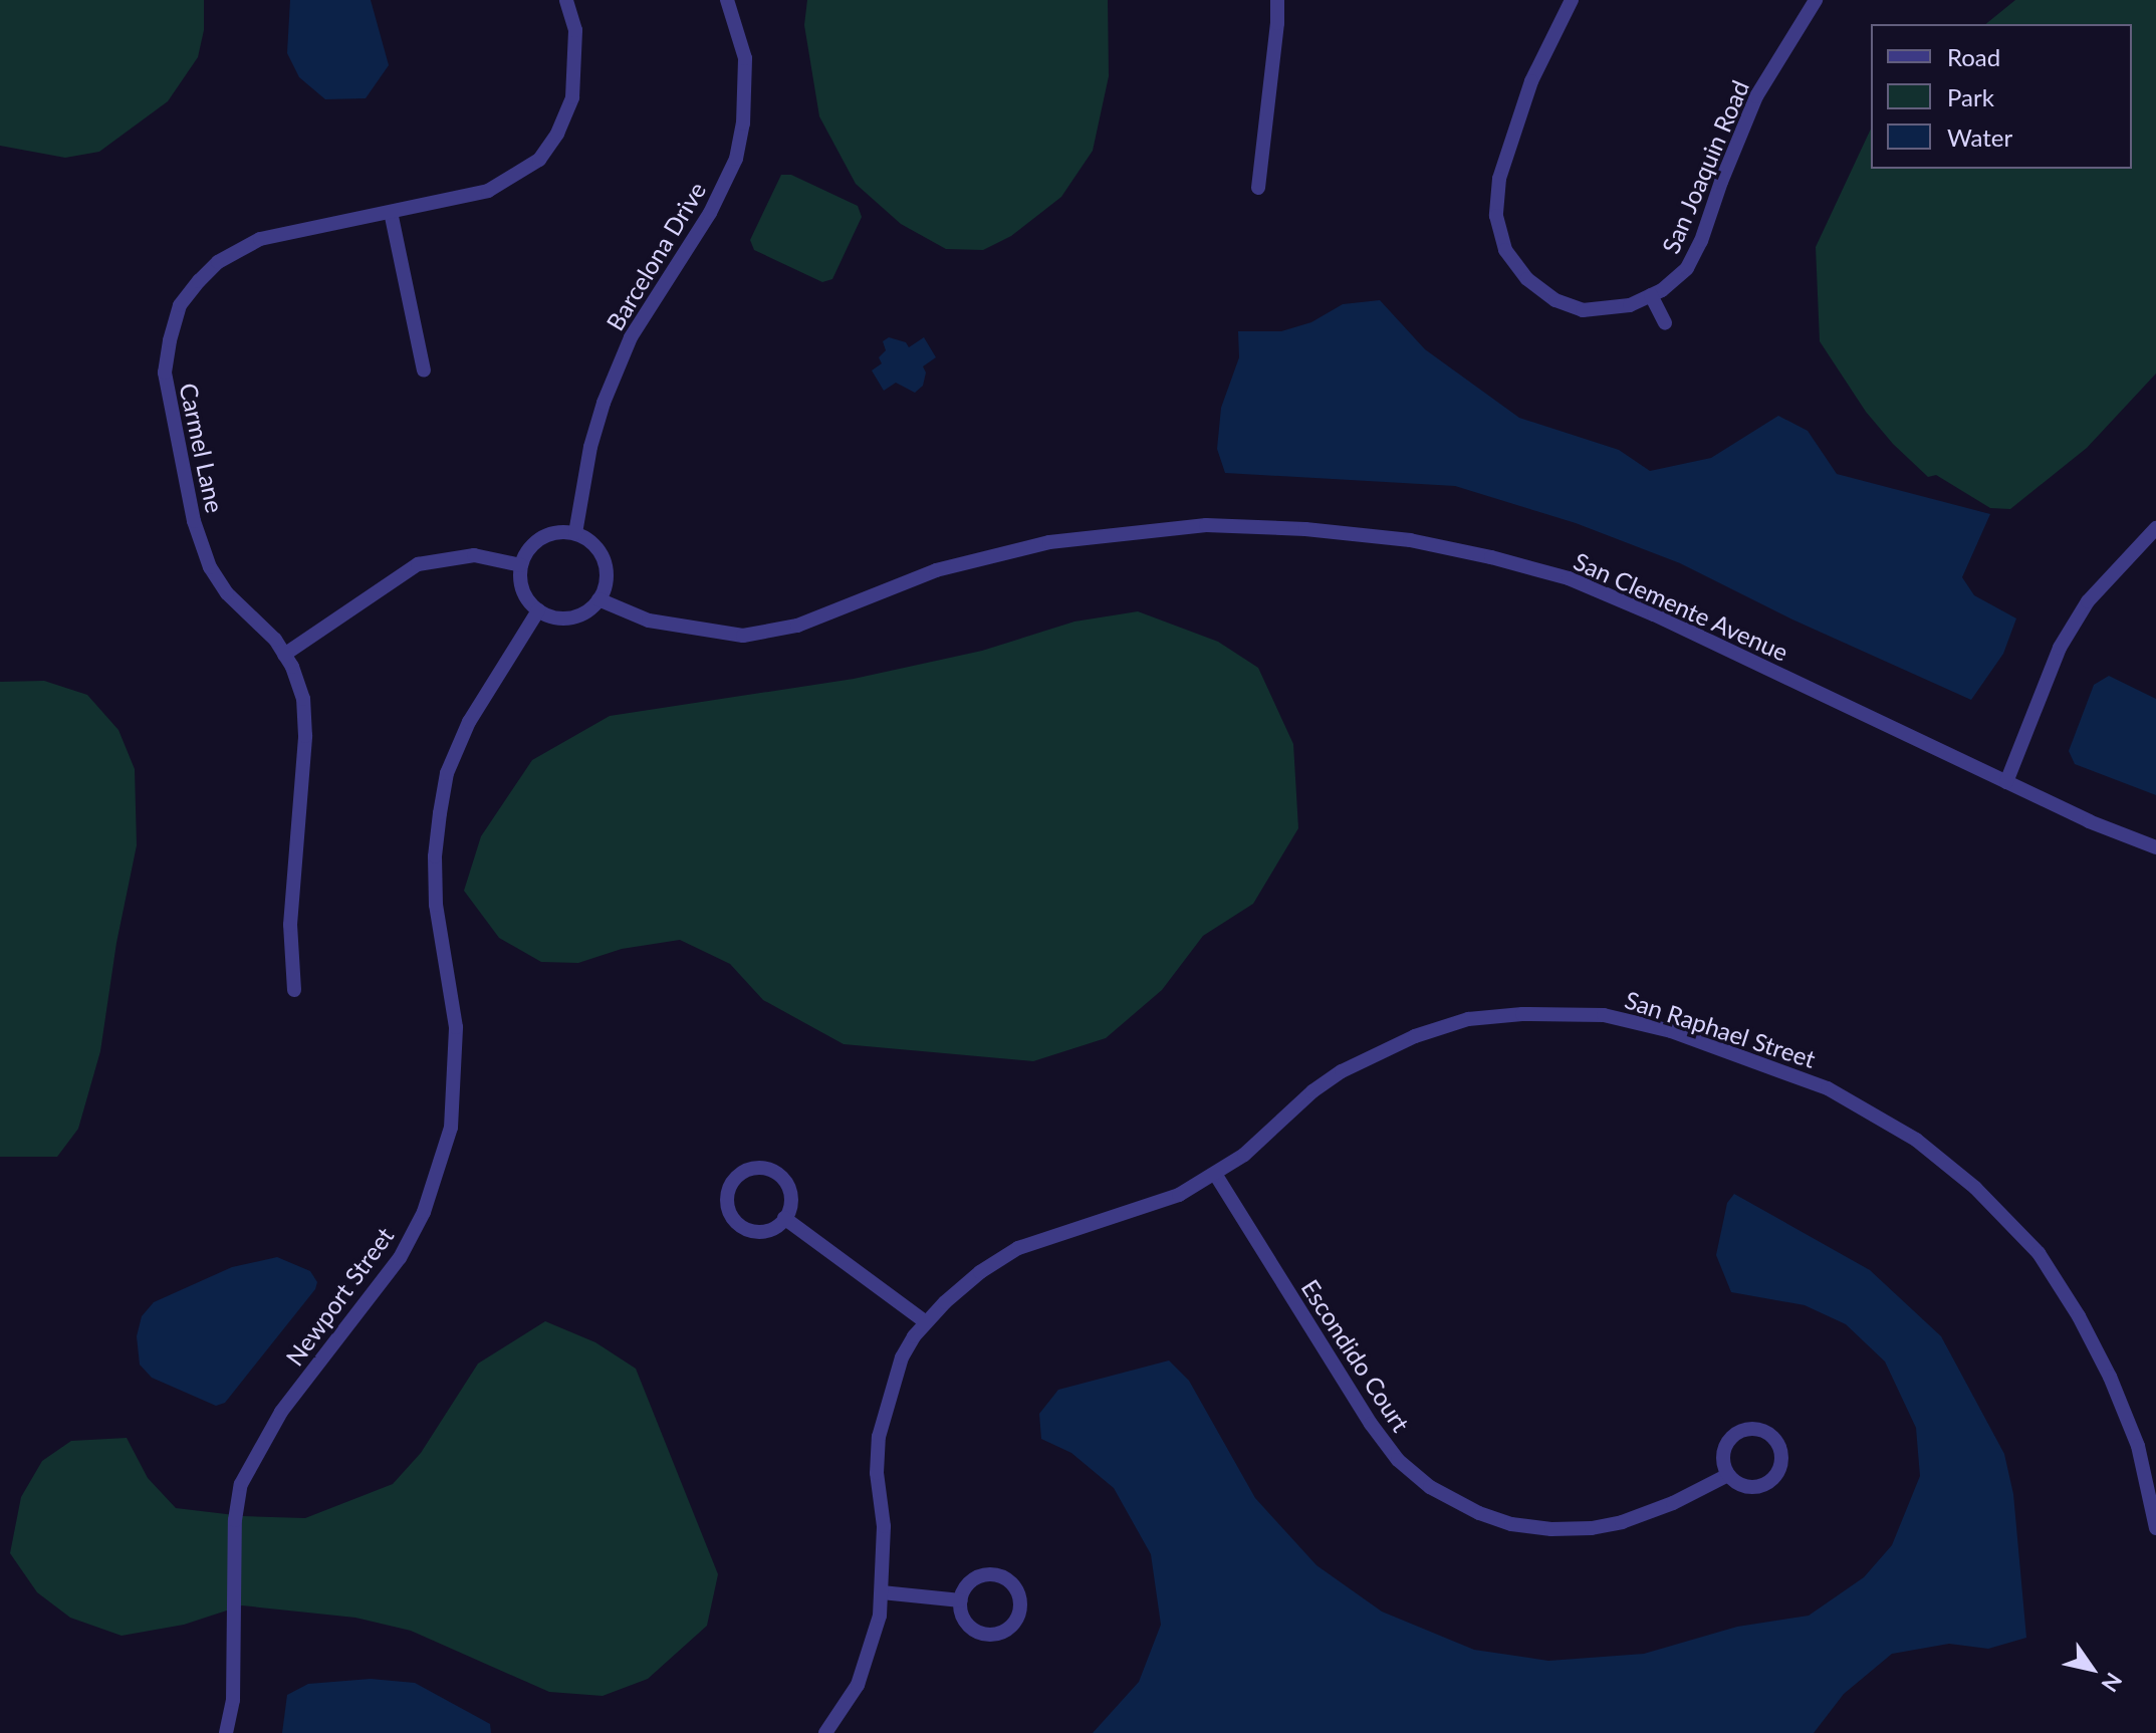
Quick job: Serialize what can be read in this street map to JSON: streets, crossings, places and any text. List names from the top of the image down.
{
  "streets": {
    "street": [
      "San Joaquin Road",
      "Barcelona Drive",
      "Carmel Lane",
      "San Clemente Avenue",
      "San Raphael Street",
      "Newport Street",
      "Escondido Court"
    ]
  },
  "crossings": [
    ["Barcelona Drive", "San Clemente Avenue"],
    ["Barcelona Drive", "Newport Street"],
    ["San Clemente Avenue", "Newport Street"],
    ["San Raphael Street", "Escondido Court"]
  ],
  "legend": ["Road", "Park", "Water"],
  "north": "bottom right"
}
